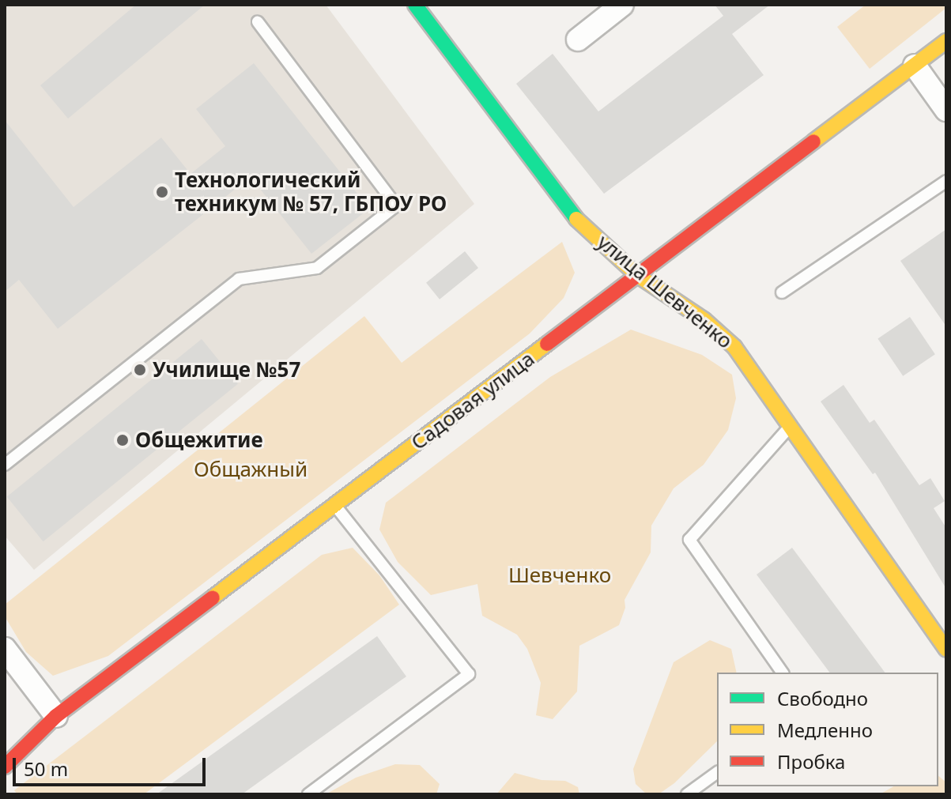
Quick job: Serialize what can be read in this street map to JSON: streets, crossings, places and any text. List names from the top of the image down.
{
  "streets": {
    "street": ["улица Шевченко", "Садовая улица"]
  },
  "crossings": [
    ["улица Шевченко", "Садовая улица"]
  ],
  "parks": ["Общажный", "Шевченко"],
  "places": ["Технологический техникум № 57, ГБПОУ РО", "Училище №57", "Общежитие"],
  "legend": ["Свободно", "Медленно", "Пробка"],
  "scale_bar": "50 m"
}
